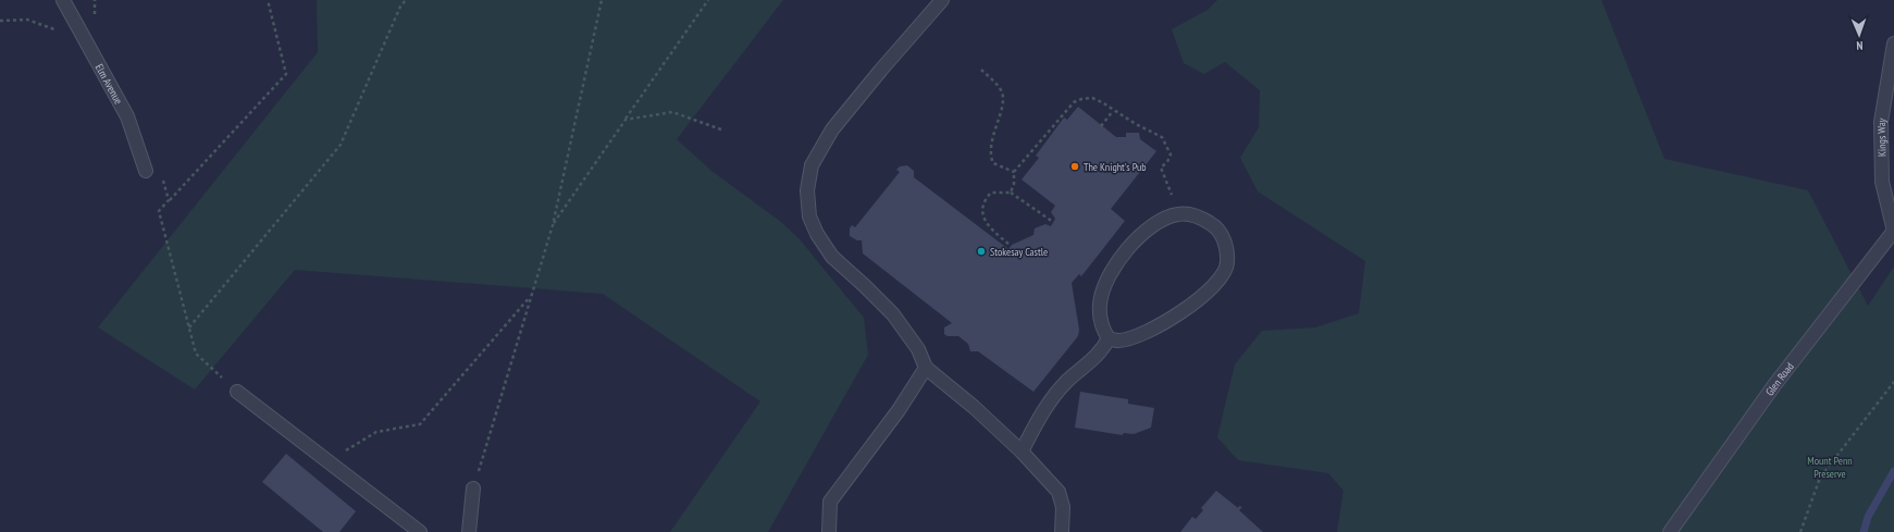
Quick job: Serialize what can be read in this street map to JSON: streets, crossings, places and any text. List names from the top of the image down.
{
  "streets": {
    "street": ["Elm Avenue", "Kings Way", "Glen Road"]
  },
  "crossings": [
    ["Kings Way", "Glen Road"]
  ],
  "parks": ["Mount Penn Preserve"],
  "places": ["The Knight's Pub", "Stokesay Castle"],
  "north": "bottom"
}
